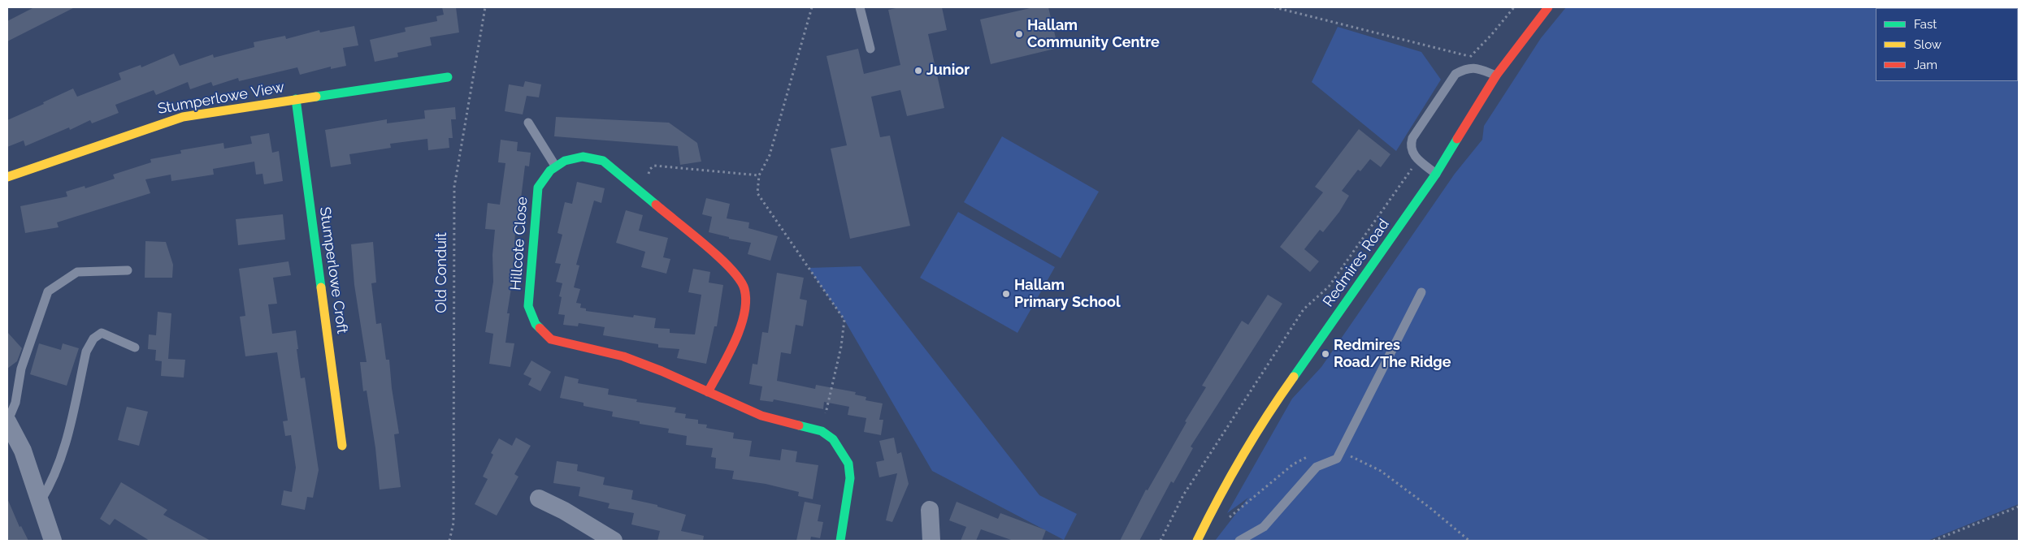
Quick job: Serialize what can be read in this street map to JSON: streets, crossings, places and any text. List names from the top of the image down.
{
  "streets": {
    "street": [
      "Stumperlowe View",
      "Hillcote Close",
      "Redmires Road",
      "Stumperlowe Croft"
    ],
    "path": ["Old Conduit"]
  },
  "crossings": [
    ["Stumperlowe View", "Stumperlowe Croft"]
  ],
  "places": [
    "Hallam Community Centre",
    "Junior",
    "Hallam Primary School",
    "Redmires Road/The Ridge"
  ],
  "legend": ["Fast", "Slow", "Jam"]
}
